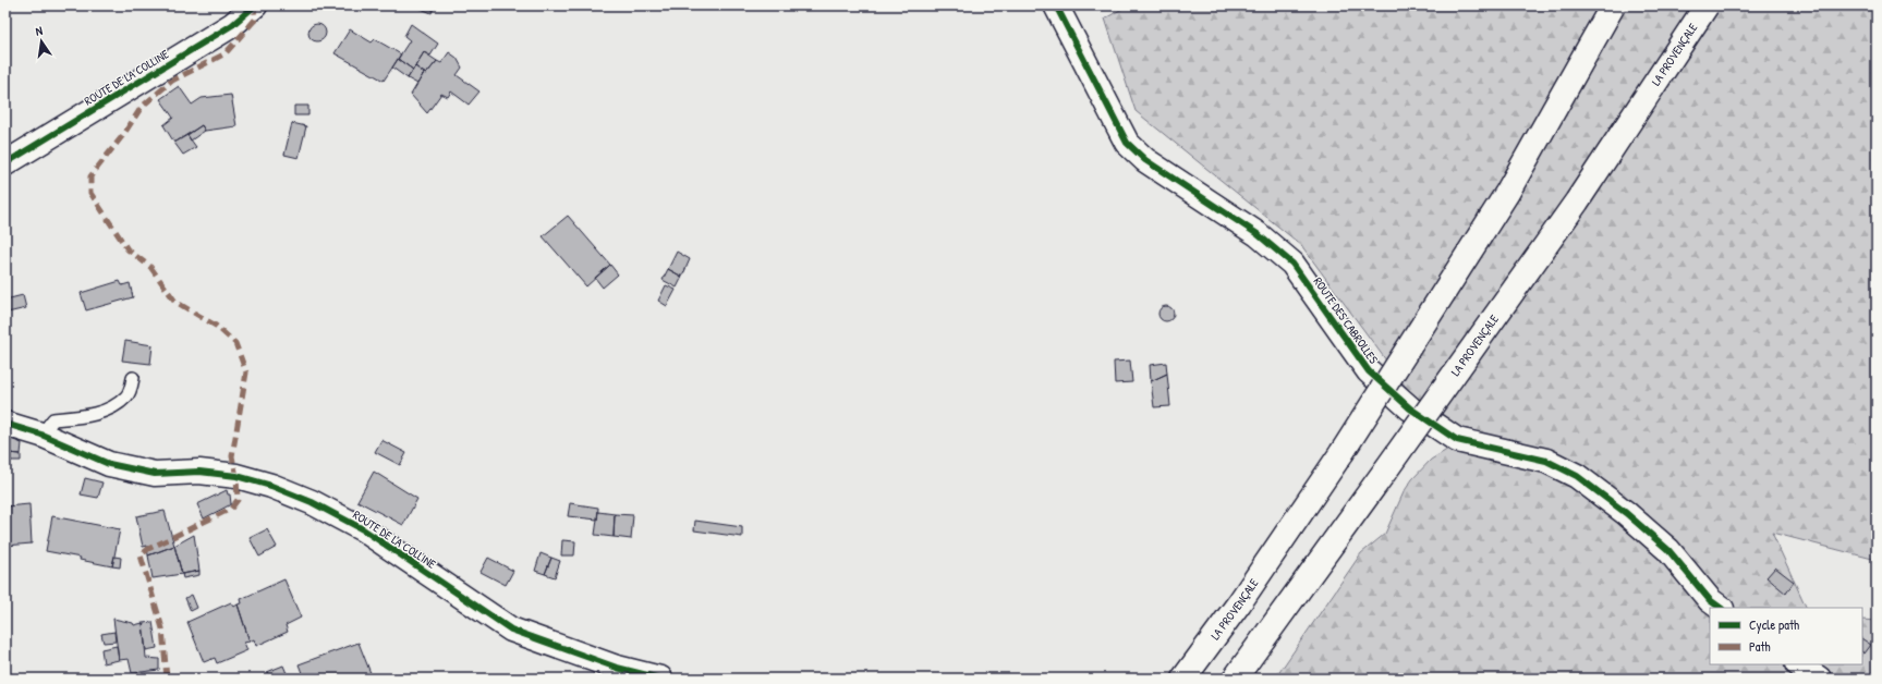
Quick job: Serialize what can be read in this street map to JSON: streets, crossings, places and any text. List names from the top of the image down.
{
  "streets": {
    "main road": ["LA PROVENÇALE", "ROUTE DE LA COLLINE", "ROUTE DES CABROLLES"]
  },
  "legend": ["Cycle path", "Path"],
  "north": "top"
}
